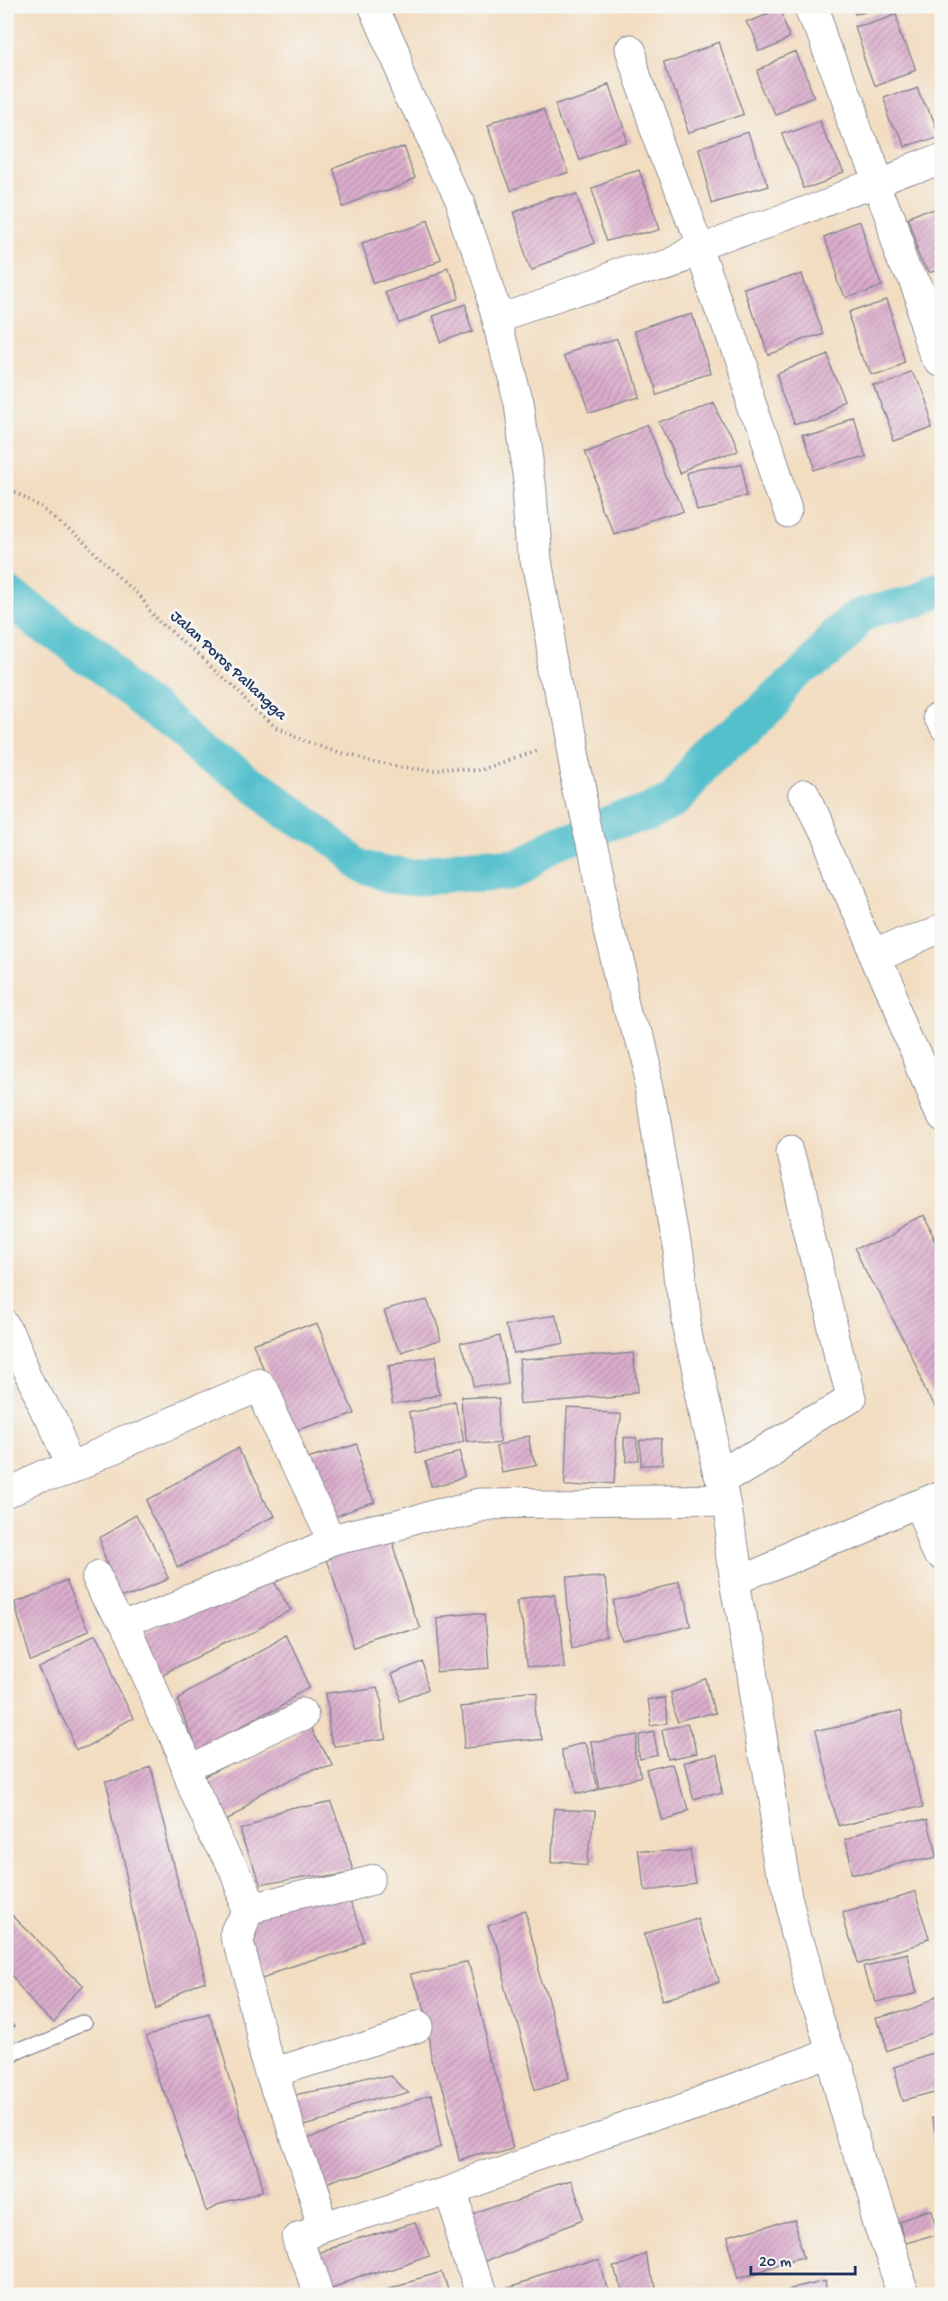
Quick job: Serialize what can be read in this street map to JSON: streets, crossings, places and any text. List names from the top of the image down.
{
  "streets": {
    "path": ["Jalan Poros Pallangga"]
  },
  "scale_bar": "20 m"
}
